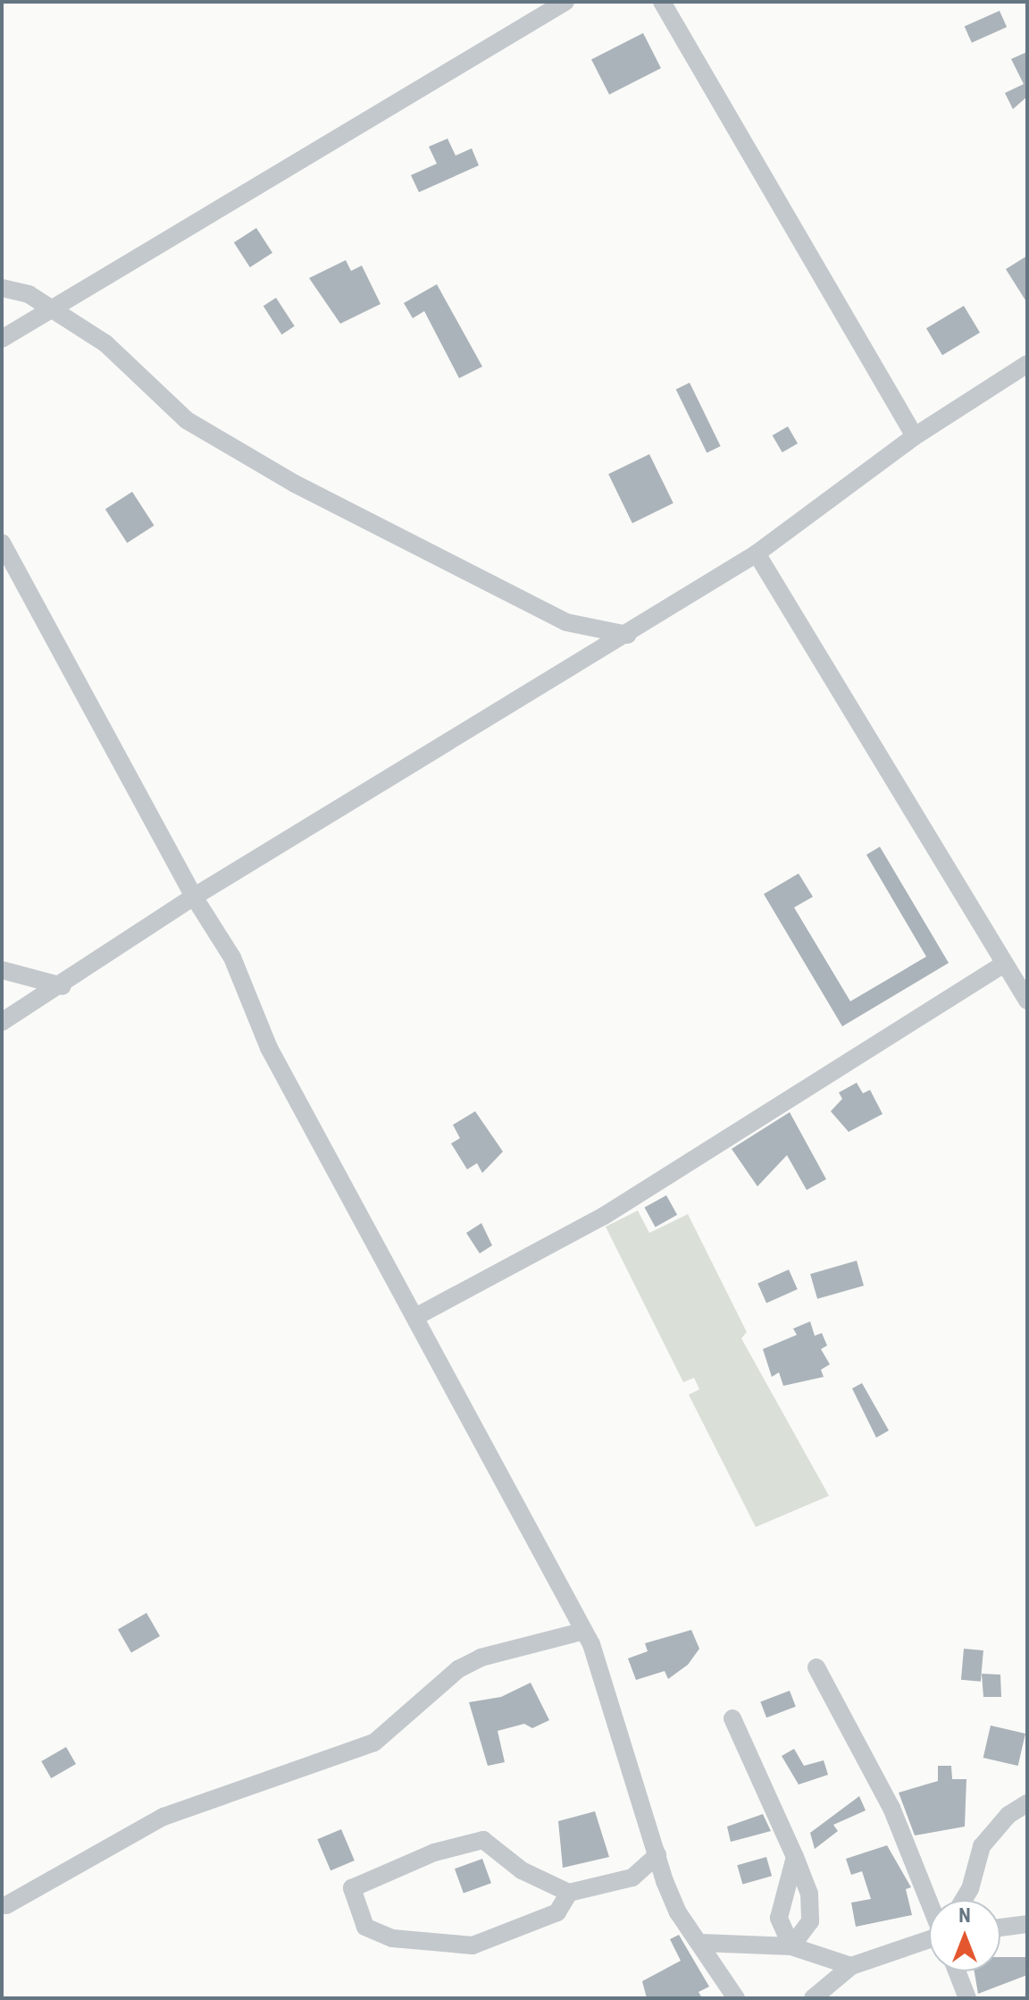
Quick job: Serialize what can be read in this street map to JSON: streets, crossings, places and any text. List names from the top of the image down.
{
  "north": "top"
}
